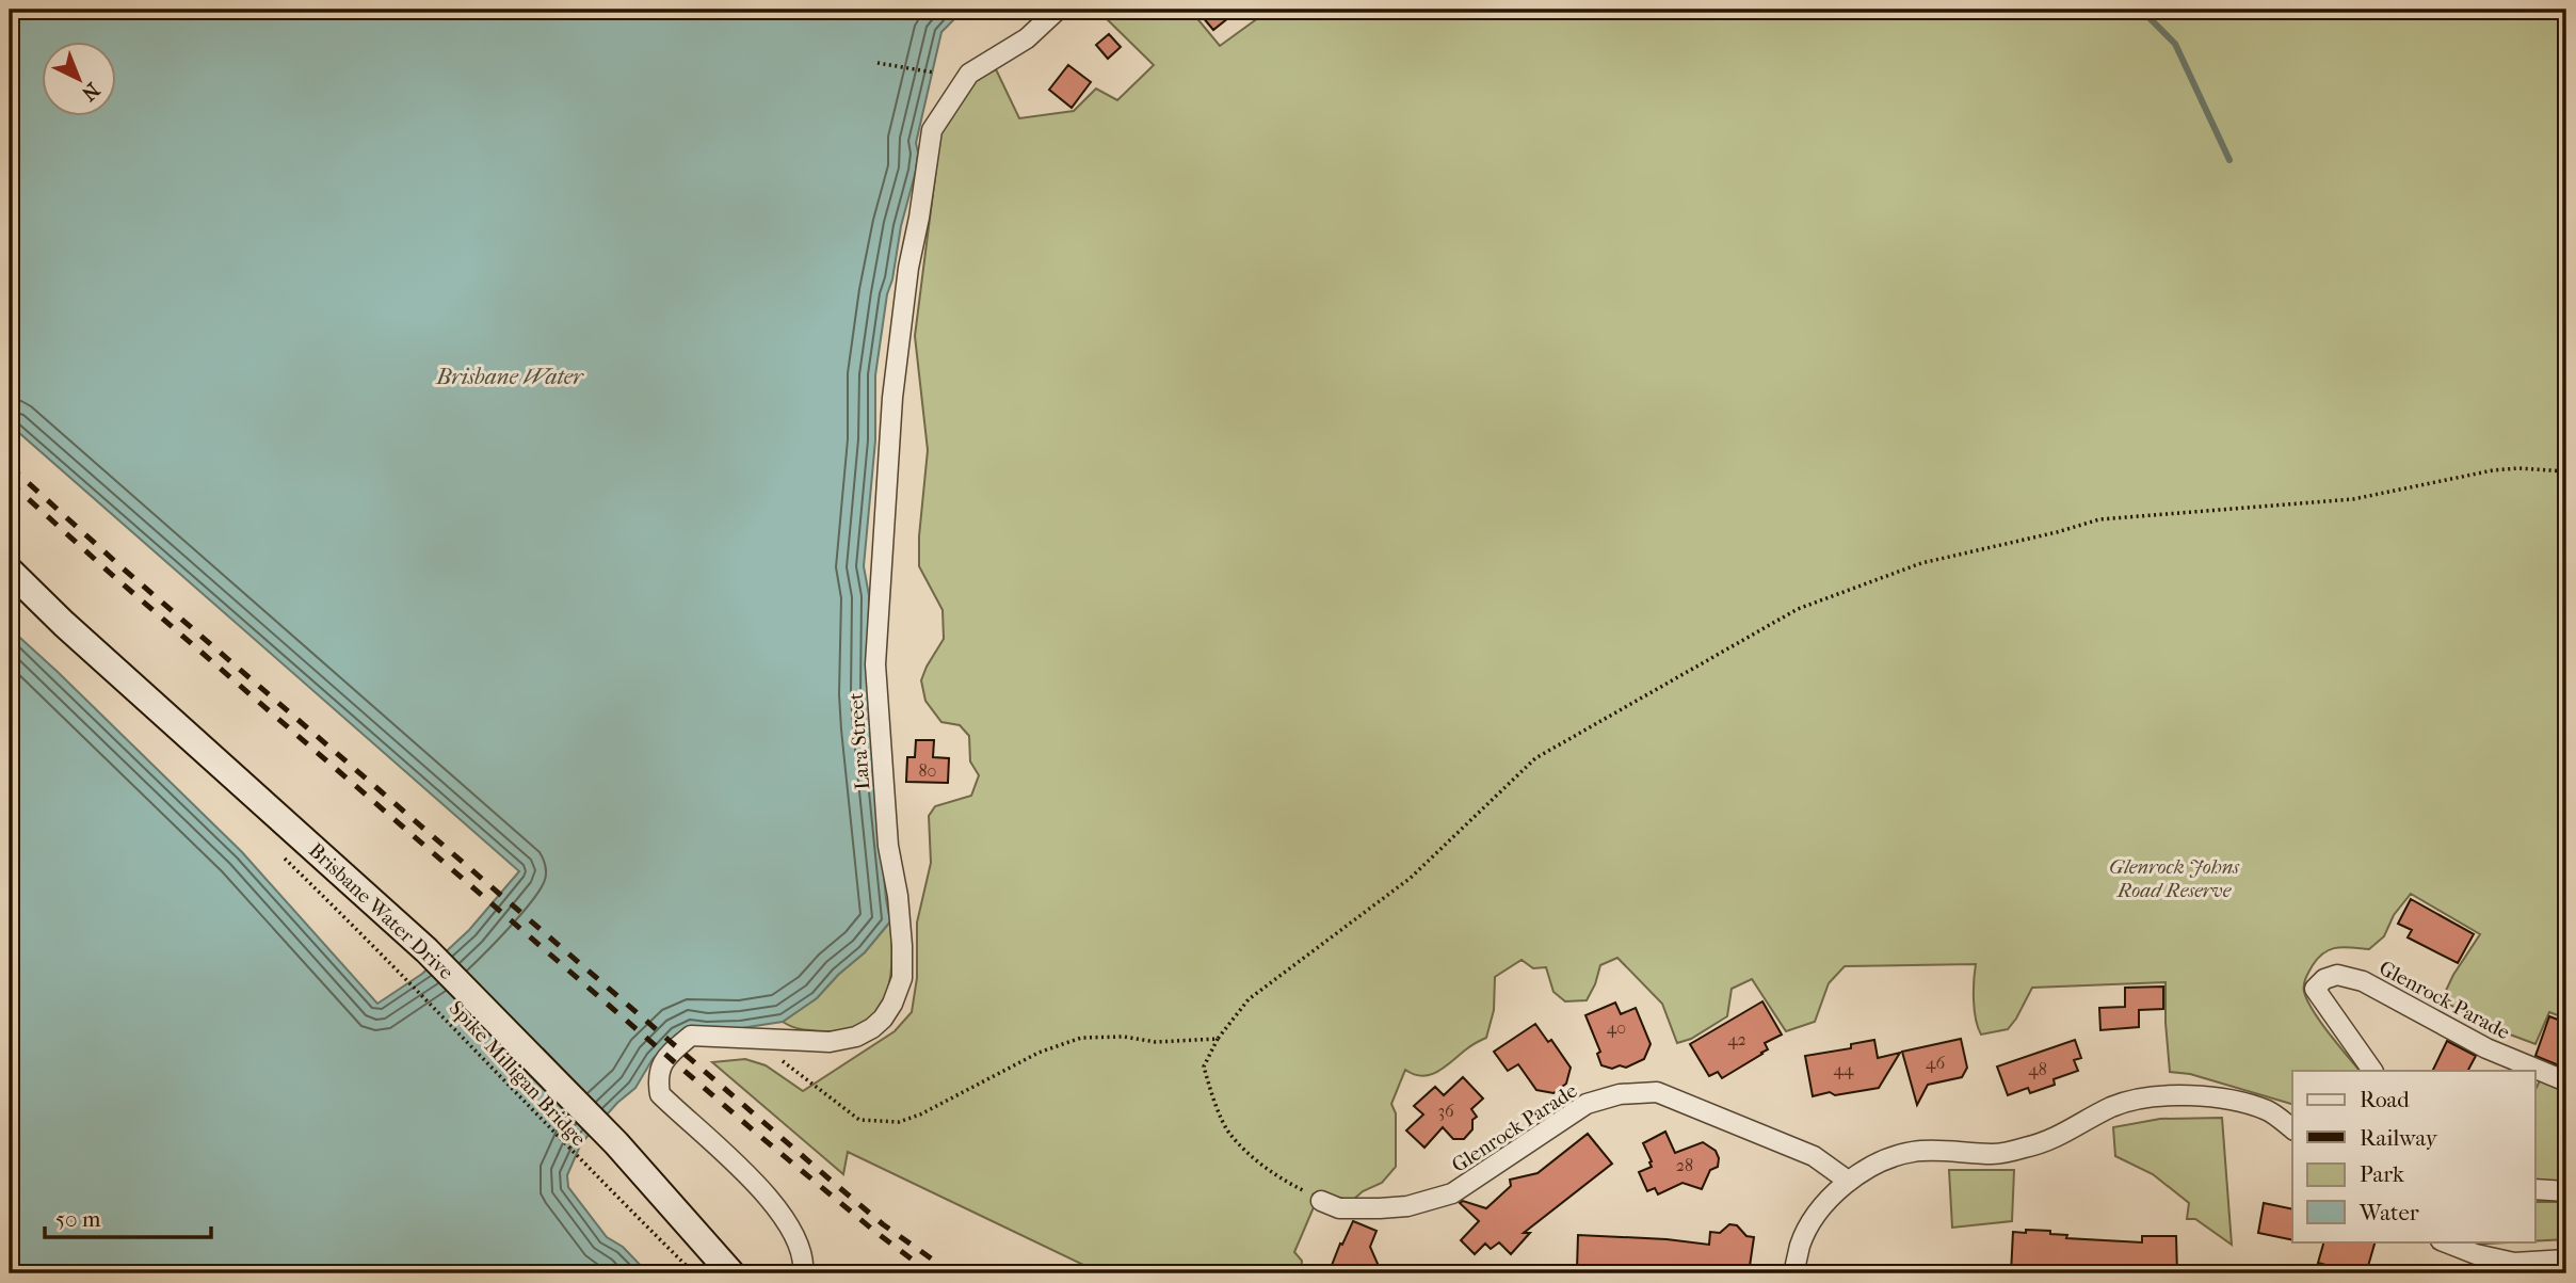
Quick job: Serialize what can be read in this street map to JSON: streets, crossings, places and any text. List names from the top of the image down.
{
  "streets": {
    "main road": ["Brisbane Water Drive"],
    "street": ["Lara Street", "Glenrock Parade"],
    "path": ["Spike Milligan Bridge"]
  },
  "water": ["Brisbane Water"],
  "parks": ["Glenrock Johns Road Reserve"],
  "house_numbers": [
    "80",
    "40",
    "42",
    "46",
    "44",
    "48",
    "36",
    "28"
  ],
  "legend": [
    "Road",
    "Railway",
    "Park",
    "Water"
  ],
  "scale_bar": "50 m",
  "north": "bottom right"
}
